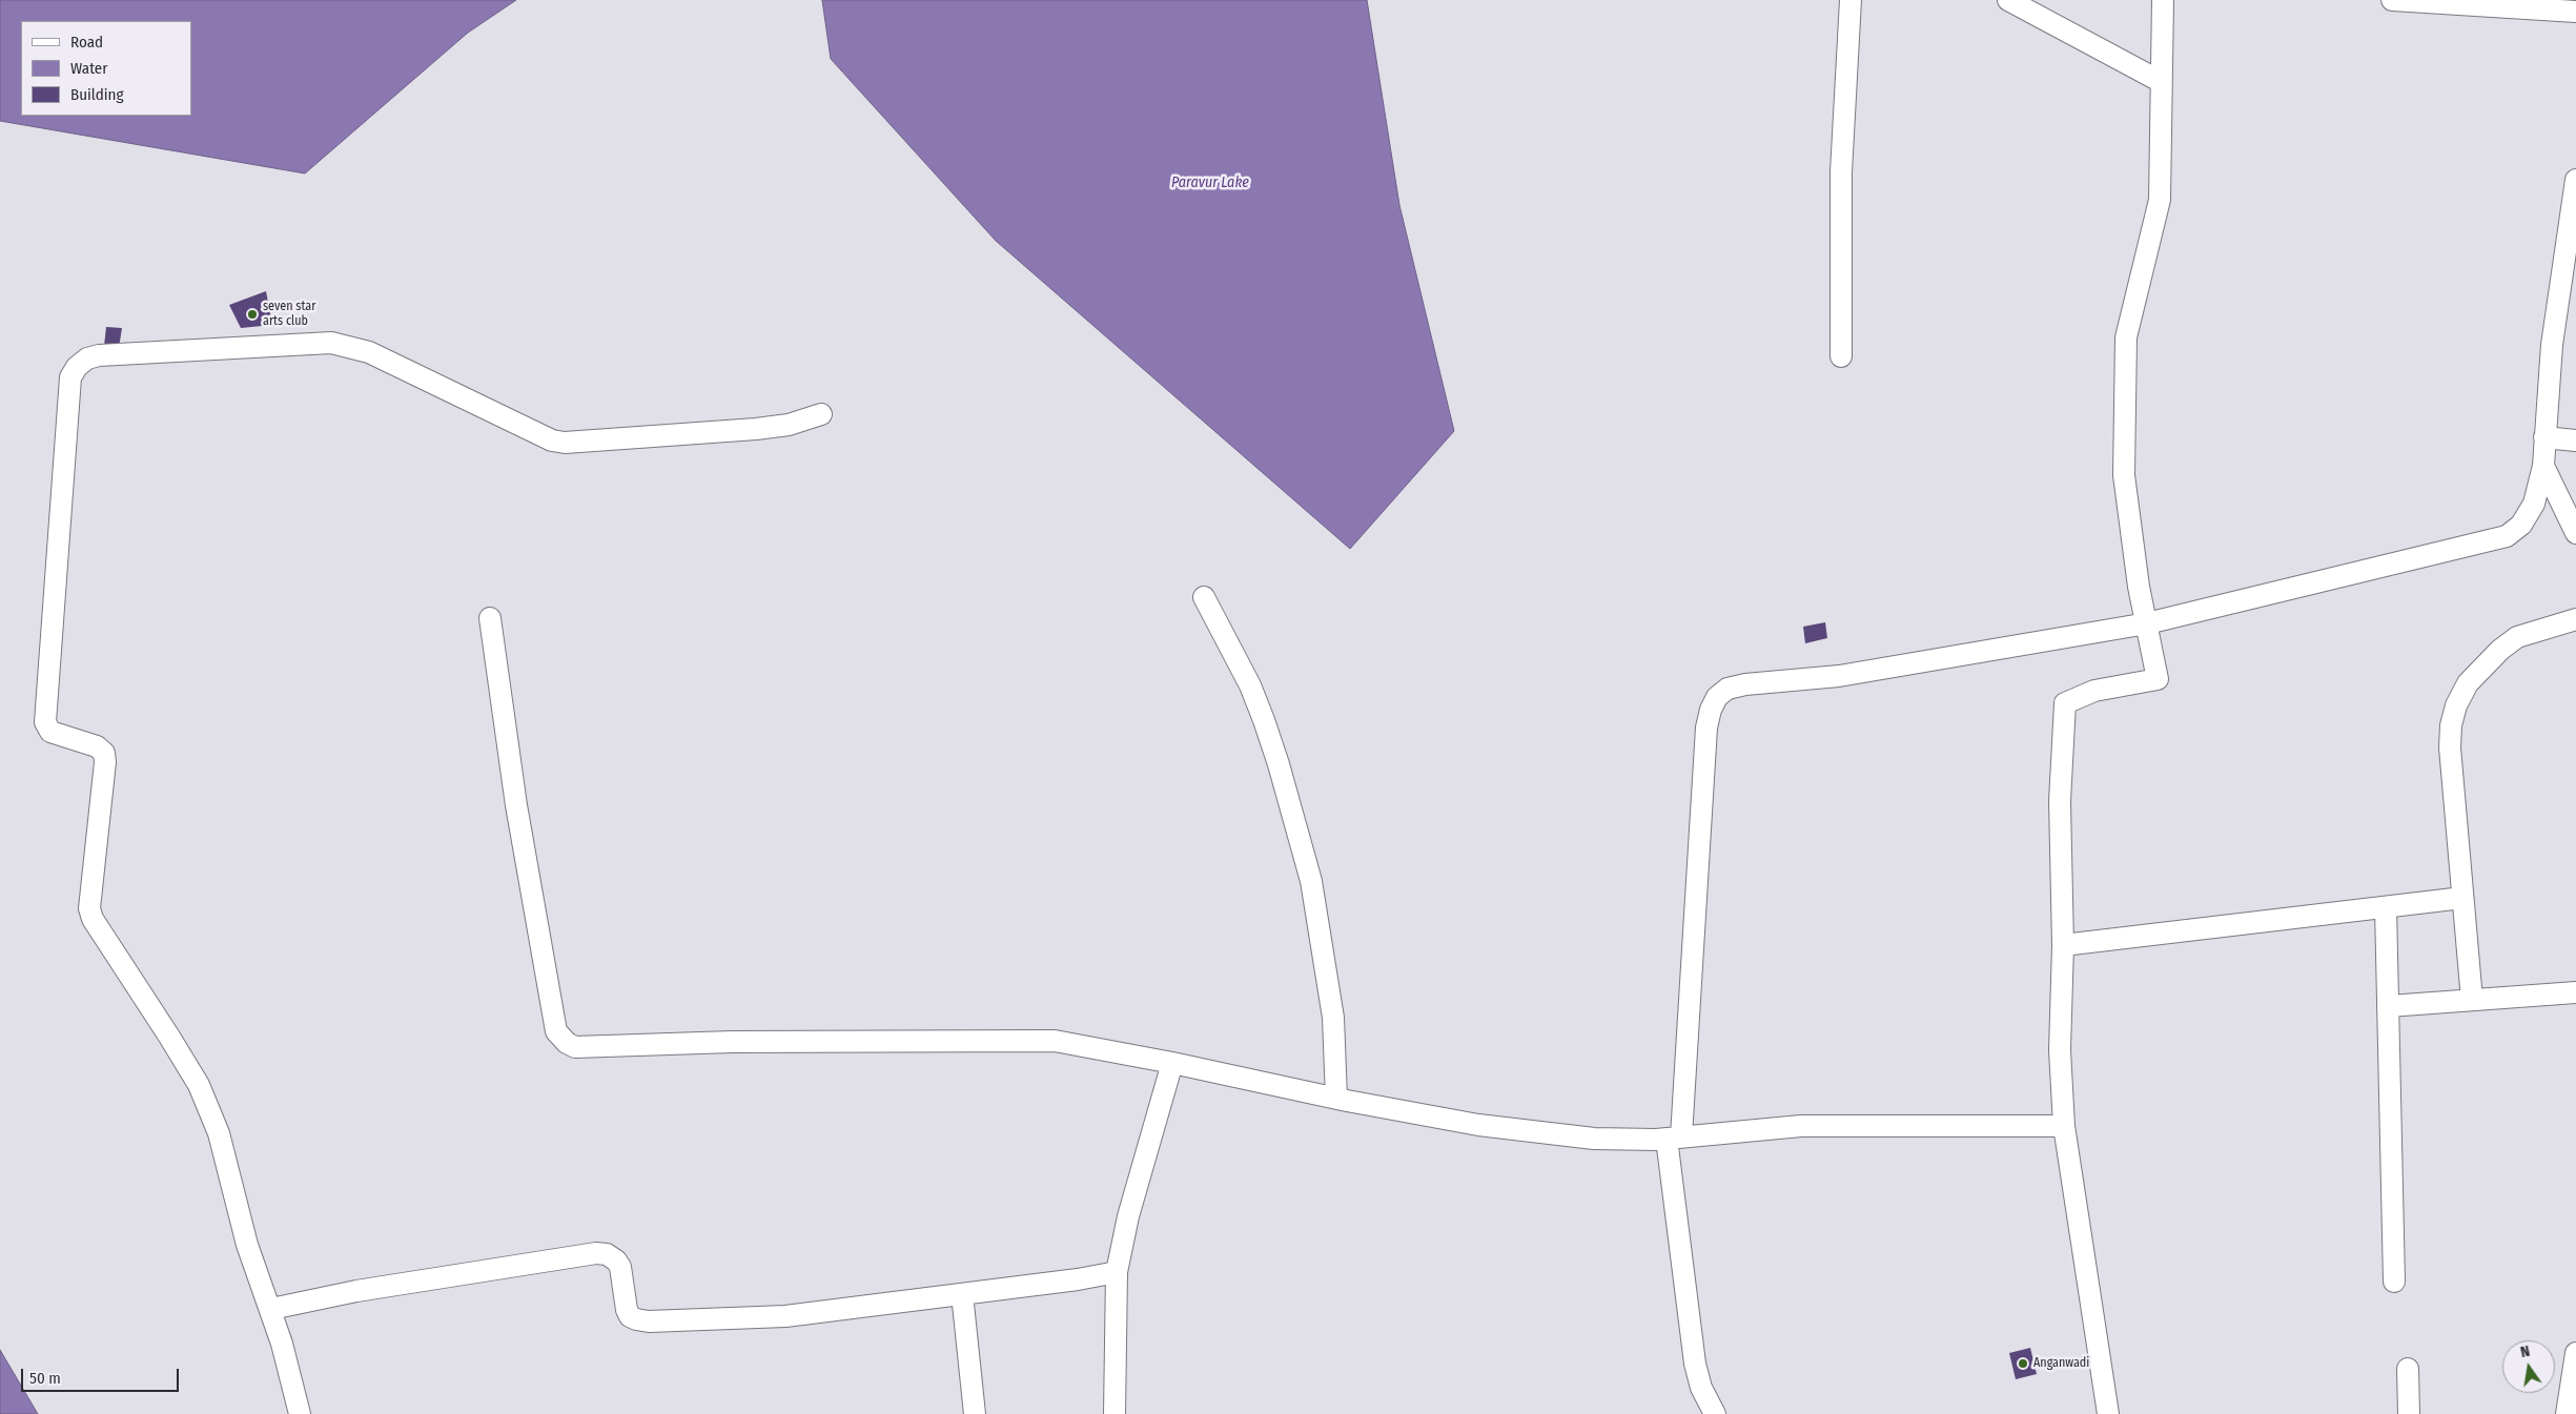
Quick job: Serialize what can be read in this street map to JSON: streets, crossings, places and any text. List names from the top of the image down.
{
  "water": ["Paravur Lake"],
  "places": ["seven star arts club", "Anganwadi"],
  "legend": ["Road", "Water", "Building"],
  "scale_bar": "50 m",
  "north": "top"
}
